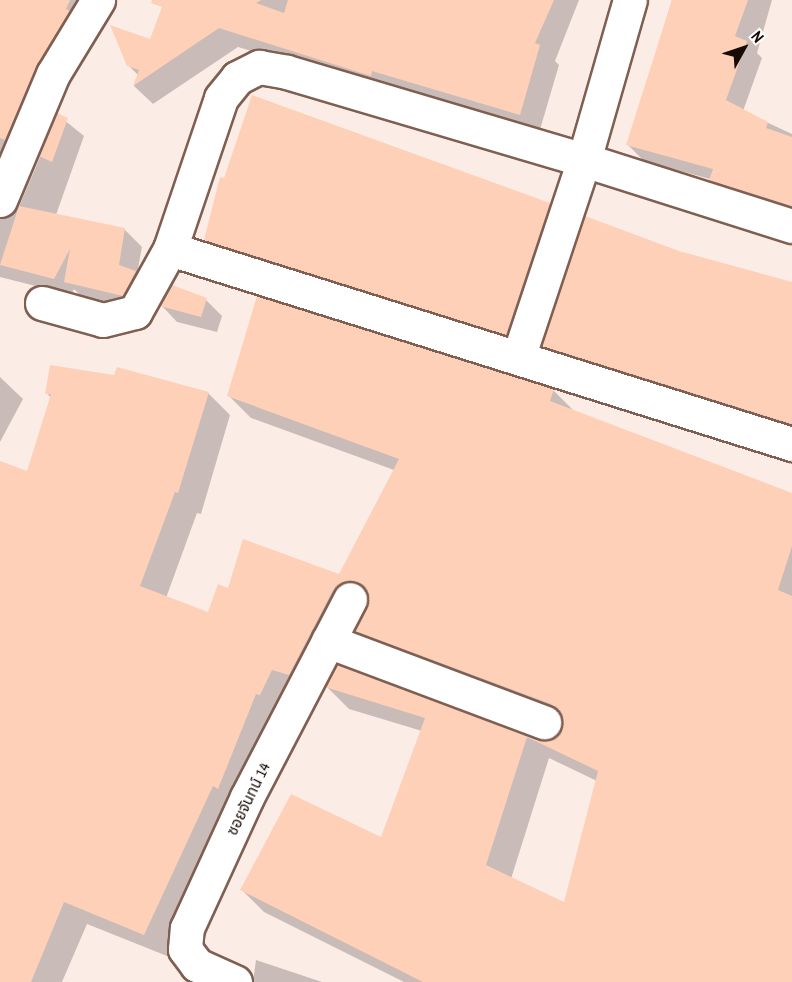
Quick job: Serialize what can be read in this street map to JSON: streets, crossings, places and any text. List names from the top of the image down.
{
  "streets": {
    "street": ["ซอยจันทน์ 14"]
  },
  "north": "top right"
}
